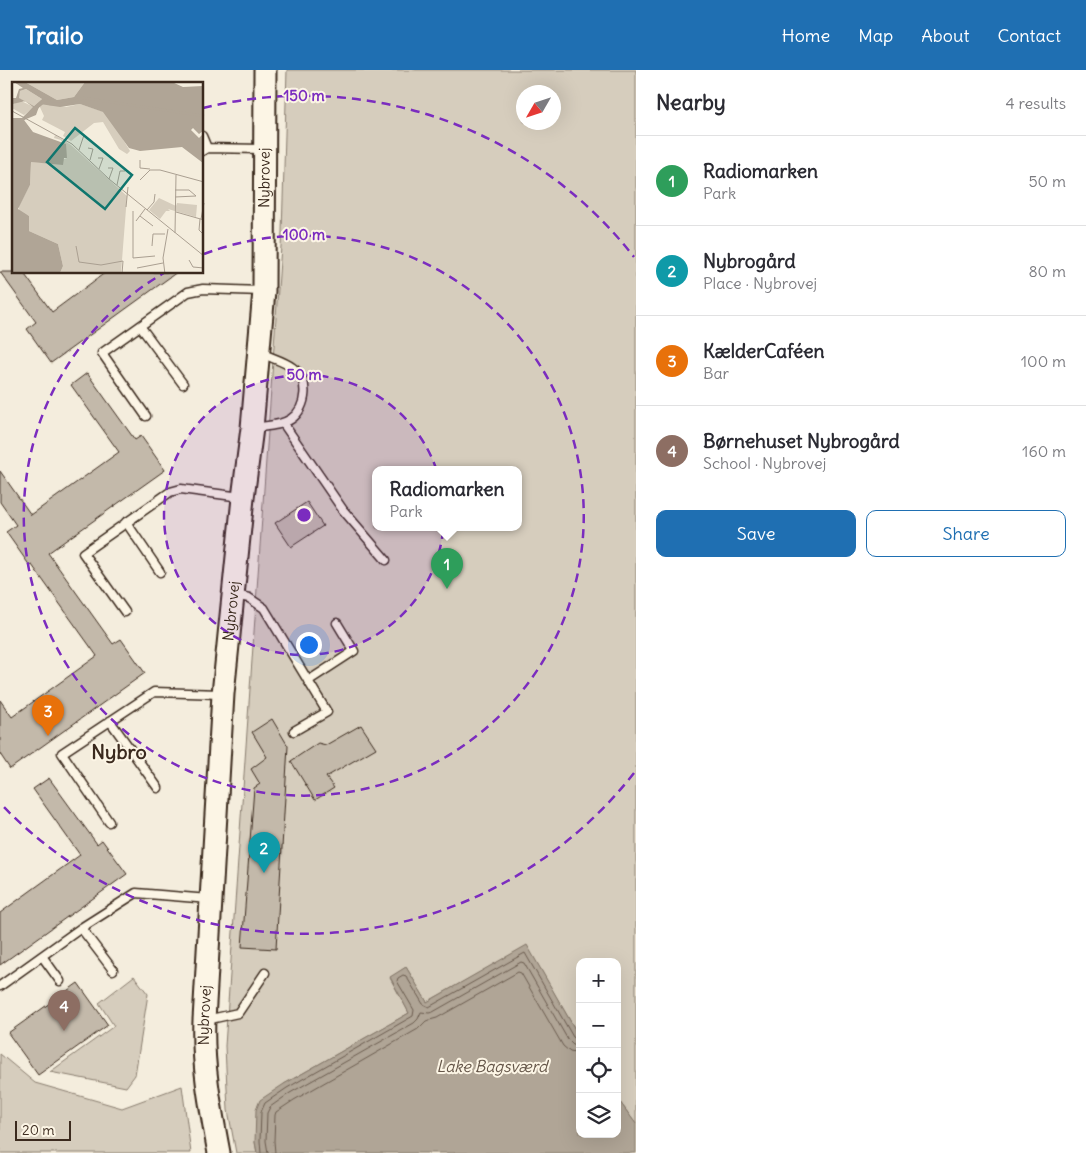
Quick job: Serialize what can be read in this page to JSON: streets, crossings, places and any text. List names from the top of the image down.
{
  "streets": {
    "street": ["Nybrovej"]
  },
  "districts": ["Nybro"],
  "water": ["Lake Bagsværd"],
  "scale_bar": "20 m",
  "north": "bottom left",
  "page": {
    "header": "Trailo",
    "nav": [
      "Home",
      "Map",
      "About",
      "Contact"
    ],
    "heading": ["Nearby", "4 results"],
    "list": [
      {
        "mark": "1",
        "name": "Radiomarken",
        "note": "Park",
        "value": "50 m"
      },
      {
        "mark": "2",
        "name": "Nybrogård",
        "note": "Place · Nybrovej",
        "value": "80 m"
      },
      {
        "mark": "3",
        "name": "KælderCaféen",
        "note": "Bar",
        "value": "100 m"
      },
      {
        "mark": "4",
        "name": "Børnehuset Nybrogård",
        "note": "School · Nybrovej",
        "value": "160 m"
      }
    ],
    "popup": ["Radiomarken", "Park"],
    "buttons": ["Save", "Share"],
    "pins": [
      "1",
      "3",
      "2",
      "4"
    ],
    "map_buttons": ["+", "−"],
    "scale": "20 m"
  },
  "rings": ["150 m", "100 m", "50 m"]
}
